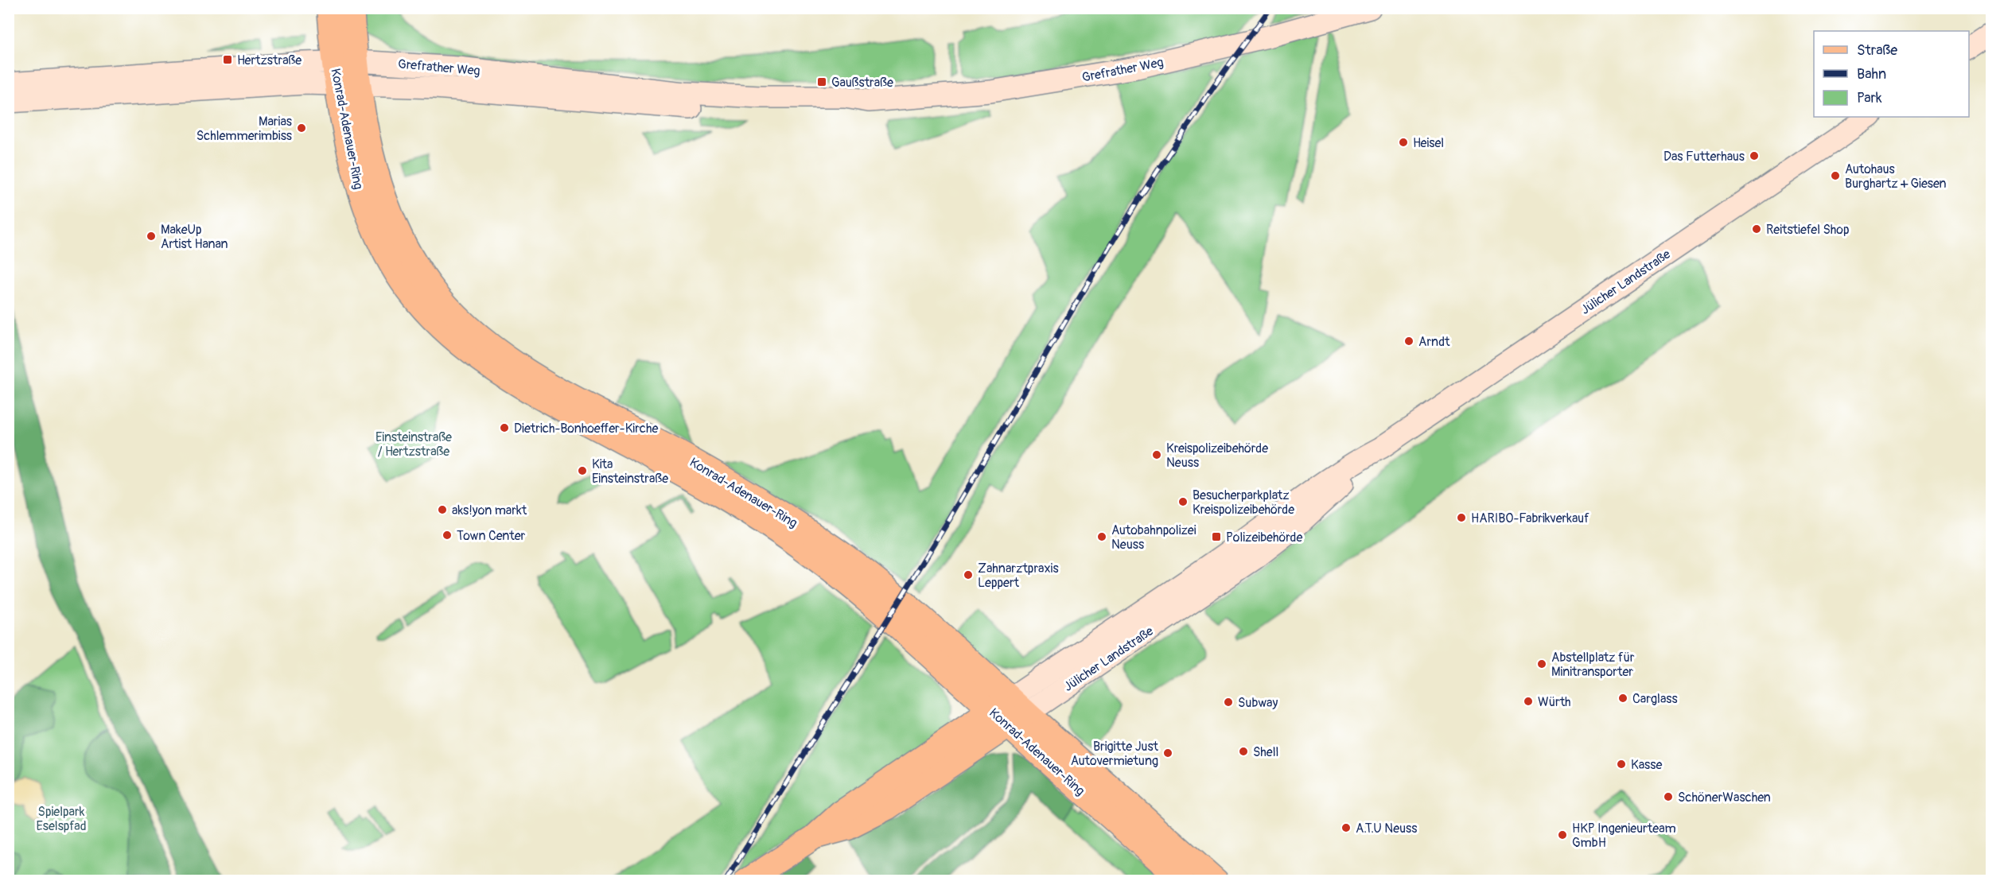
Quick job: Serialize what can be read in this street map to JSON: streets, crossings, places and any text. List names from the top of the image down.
{
  "streets": {
    "main road": ["Grefrather Weg", "Konrad-Adenauer-Ring", "Jülicher Landstraße"]
  },
  "crossings": [
    ["Grefrather Weg", "Konrad-Adenauer-Ring"],
    ["Konrad-Adenauer-Ring", "Jülicher Landstraße"]
  ],
  "parks": ["Einsteinstraße / Hertzstraße", "Spielpark Eselspfad"],
  "places": {
    "transit": ["Hertzstraße", "Gaußstraße", "Polizeibehörde"],
    "other": [
      "Marias Schlemmerimbiss",
      "Heisel",
      "Das Futterhaus",
      "Autohaus Burghartz + Giesen",
      "Reitstiefel Shop",
      "MakeUp Artist Hanan",
      "Arndt",
      "Dietrich-Bonhoeffer-Kirche",
      "Kreispolizeibehörde Neuss",
      "Kita Einsteinstraße",
      "Besucherparkplatz Kreispolizeibehörde",
      "aks!yon markt",
      "HARIBO-Fabrikverkauf",
      "Town Center",
      "Autobahnpolizei Neuss",
      "Zahnarztpraxis Leppert",
      "Abstellplatz für Minitransporter",
      "Carglass",
      "Würth",
      "Subway",
      "Shell",
      "Brigitte Just Autovermietung",
      "Kasse",
      "SchönerWaschen",
      "A.T.U Neuss",
      "HKP Ingenieurteam GmbH"
    ]
  },
  "legend": ["Straße", "Bahn", "Park"]
}
